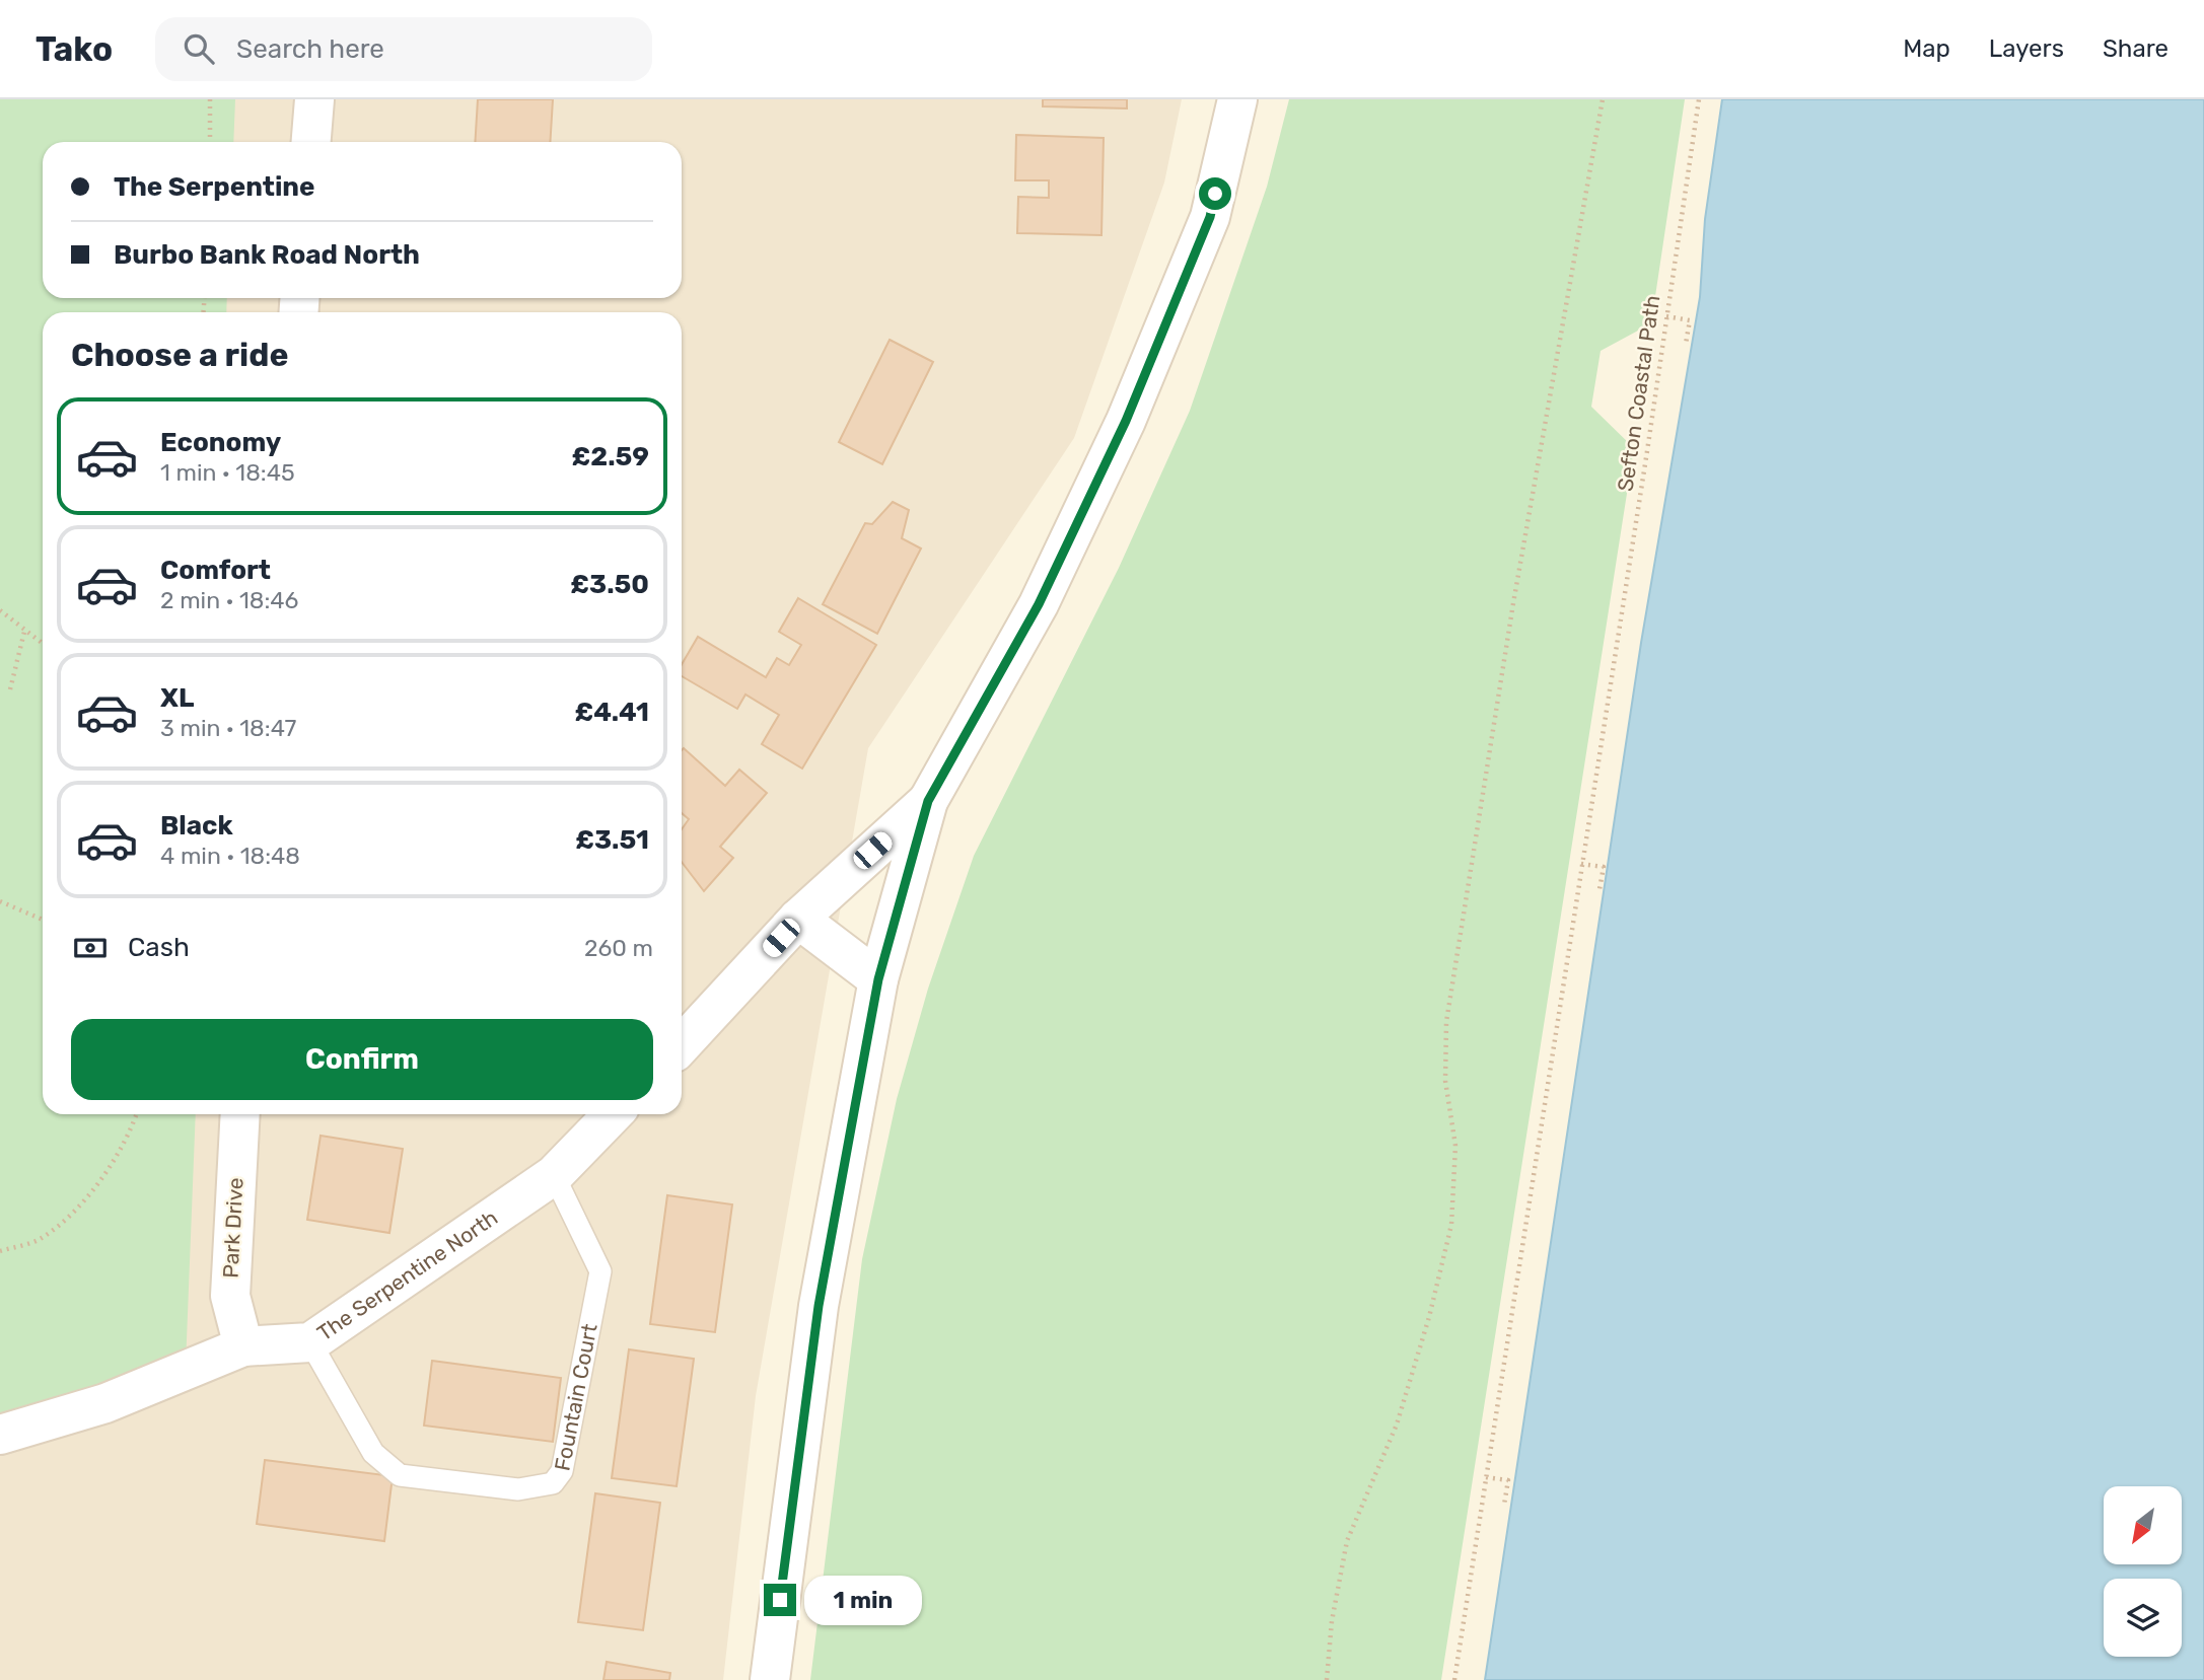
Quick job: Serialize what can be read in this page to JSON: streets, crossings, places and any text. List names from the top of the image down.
{
  "streets": {
    "street": ["Park Drive", "The Serpentine North"],
    "lane": ["Fountain Court"],
    "path": ["Sefton Coastal Path"]
  },
  "crossings": [
    ["Park Drive", "The Serpentine North"],
    ["The Serpentine North", "Fountain Court"]
  ],
  "north": "bottom left",
  "page": {
    "header": "Tako",
    "search": "Search here",
    "nav": ["Map", "Layers", "Share"],
    "banner": ["The Serpentine", "Burbo Bank Road North"],
    "heading": "Choose a ride",
    "list": [
      {
        "name": "Economy",
        "note": "1 min · 18:45",
        "value": "£2.59"
      },
      {
        "name": "Comfort",
        "note": "2 min · 18:46",
        "value": "£3.50"
      },
      {
        "name": "XL",
        "note": "3 min · 18:47",
        "value": "£4.41"
      },
      {
        "name": "Black",
        "note": "4 min · 18:48",
        "value": "£3.51"
      }
    ],
    "pay": ["Cash", "260 m"],
    "buttons": "Confirm",
    "bubble": "1 min"
  }
}
